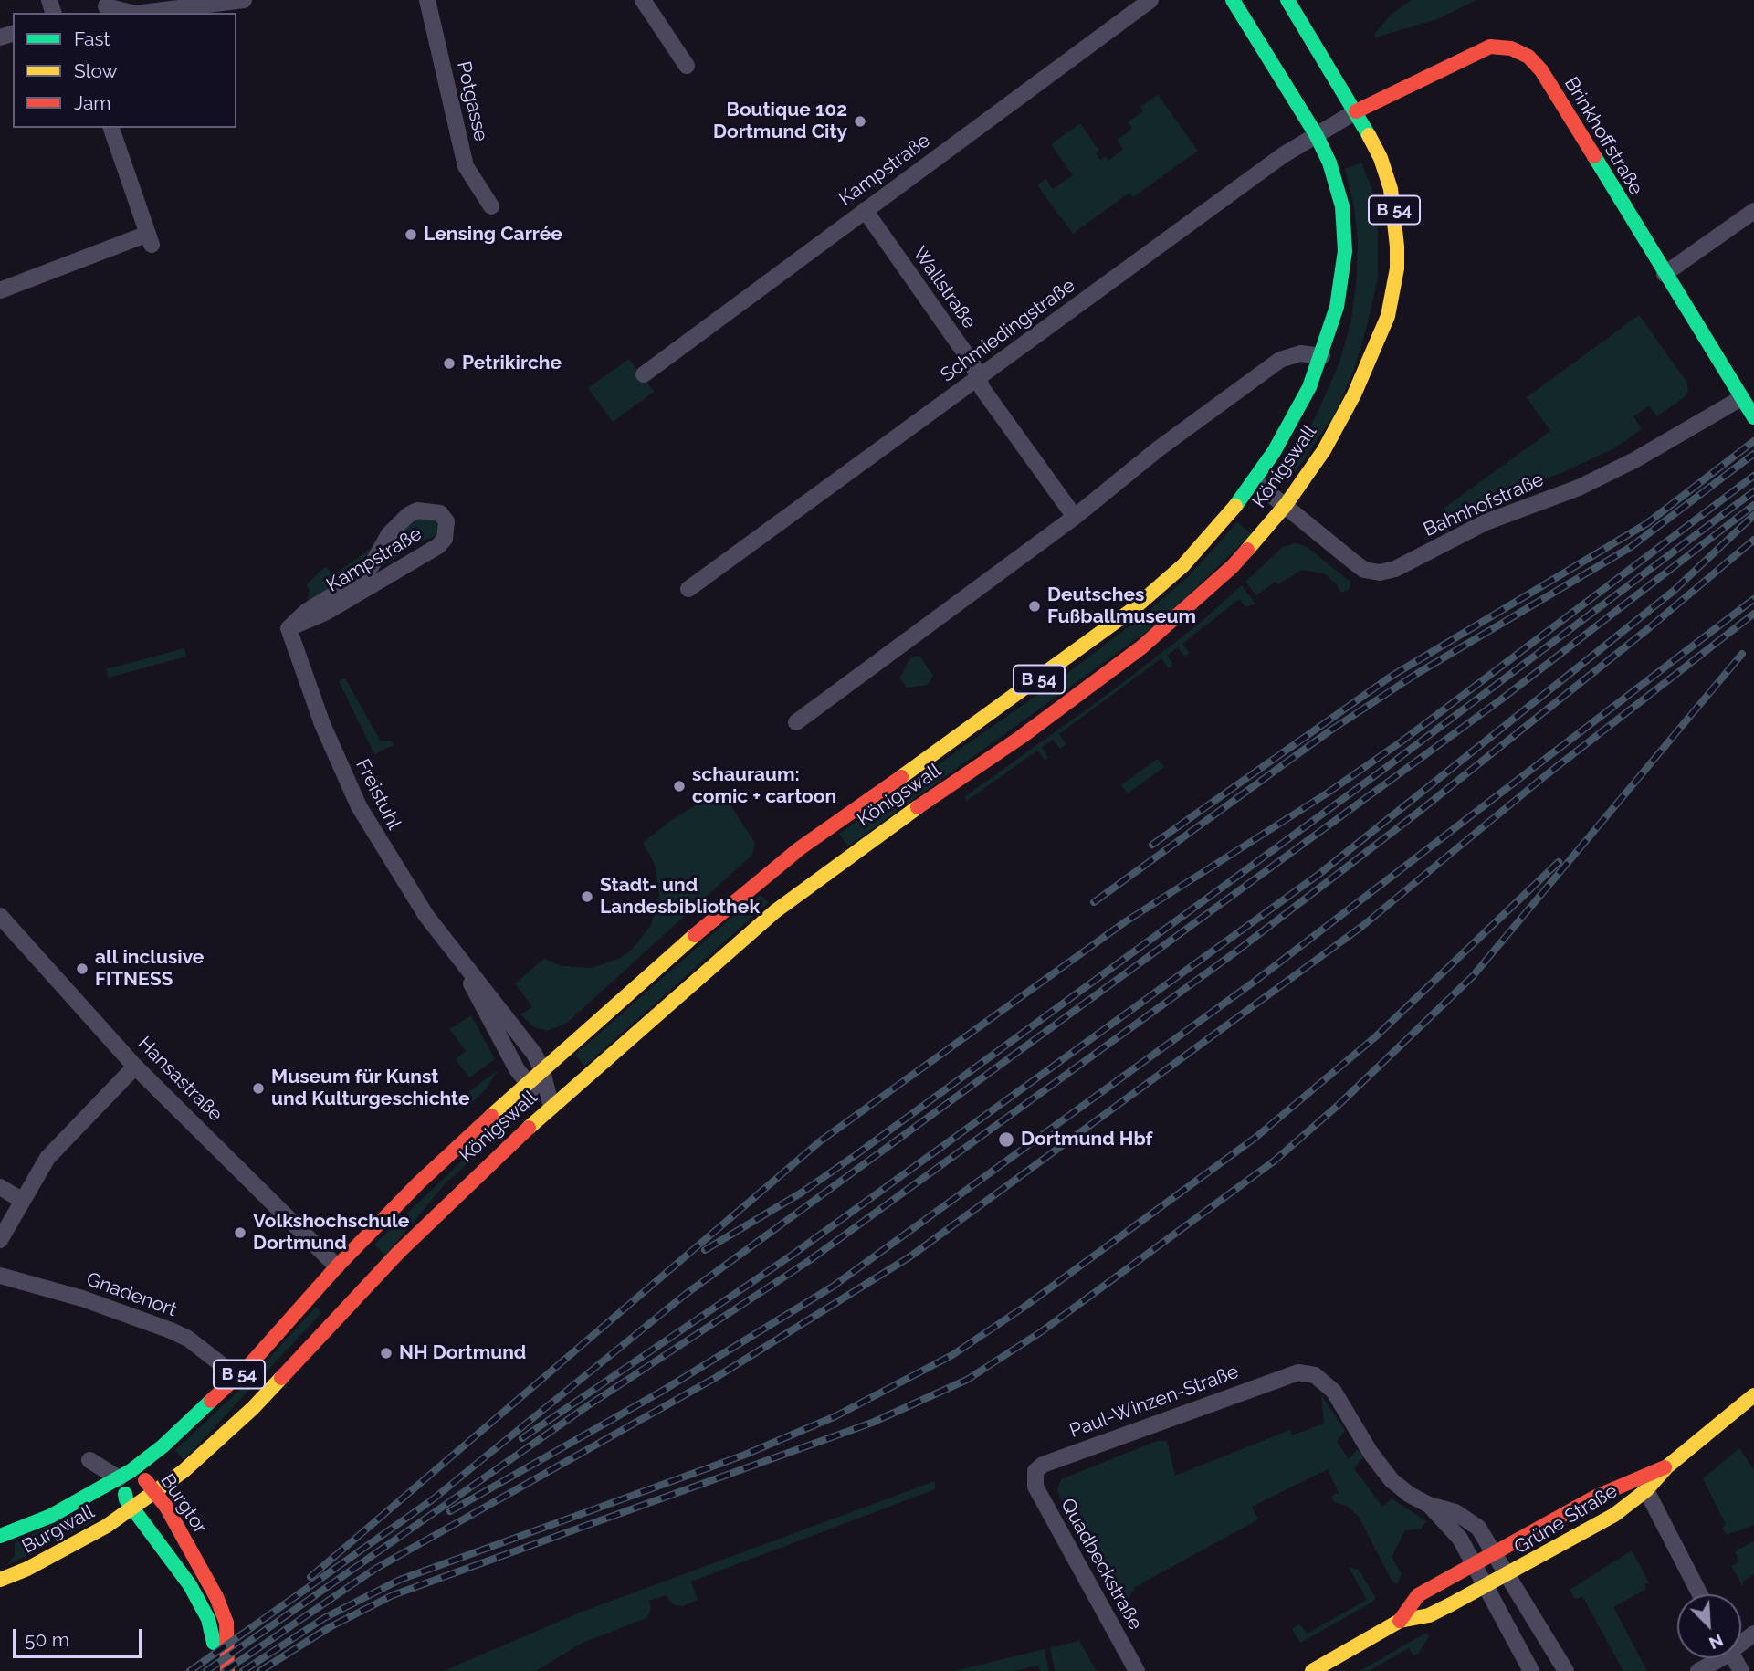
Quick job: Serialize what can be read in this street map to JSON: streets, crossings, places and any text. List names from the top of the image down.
{
  "streets": {
    "main road": [
      "Brinkhoffstraße",
      "B 54",
      "Königswall",
      "Burgtor",
      "Grüne Straße",
      "Burgwall"
    ],
    "street": [
      "Potgasse",
      "Kampstraße",
      "Wallstraße",
      "Schmiedingstraße",
      "Bahnhofstraße",
      "Freistuhl",
      "Hansastraße",
      "Gnadenort",
      "Paul-Winzen-Straße",
      "Quadbeckstraße"
    ]
  },
  "crossings": [
    ["Brinkhoffstraße", "Schmiedingstraße"],
    ["Brinkhoffstraße", "Königswall"],
    ["Brinkhoffstraße", "Bahnhofstraße"],
    ["Kampstraße", "Wallstraße"],
    ["Kampstraße", "Freistuhl"],
    ["Wallstraße", "Schmiedingstraße"],
    ["Schmiedingstraße", "Königswall"],
    ["Königswall", "Bahnhofstraße"],
    ["Königswall", "Freistuhl"],
    ["Königswall", "Hansastraße"],
    ["Königswall", "Gnadenort"],
    ["Königswall", "Burgtor"],
    ["Königswall", "Burgwall"],
    ["Paul-Winzen-Straße", "Quadbeckstraße"],
    ["Burgtor", "Burgwall"]
  ],
  "places": [
    "Boutique 102 Dortmund City",
    "Lensing Carrée",
    "Petrikirche",
    "Deutsches Fußballmuseum",
    "schauraum: comic + cartoon",
    "Stadt- und Landesbibliothek",
    "all inclusive FITNESS",
    "Museum für Kunst und Kulturgeschichte",
    "Dortmund Hbf",
    "Volkshochschule Dortmund",
    "NH Dortmund"
  ],
  "legend": ["Fast", "Slow", "Jam"],
  "scale_bar": "50 m",
  "north": "bottom right"
}
